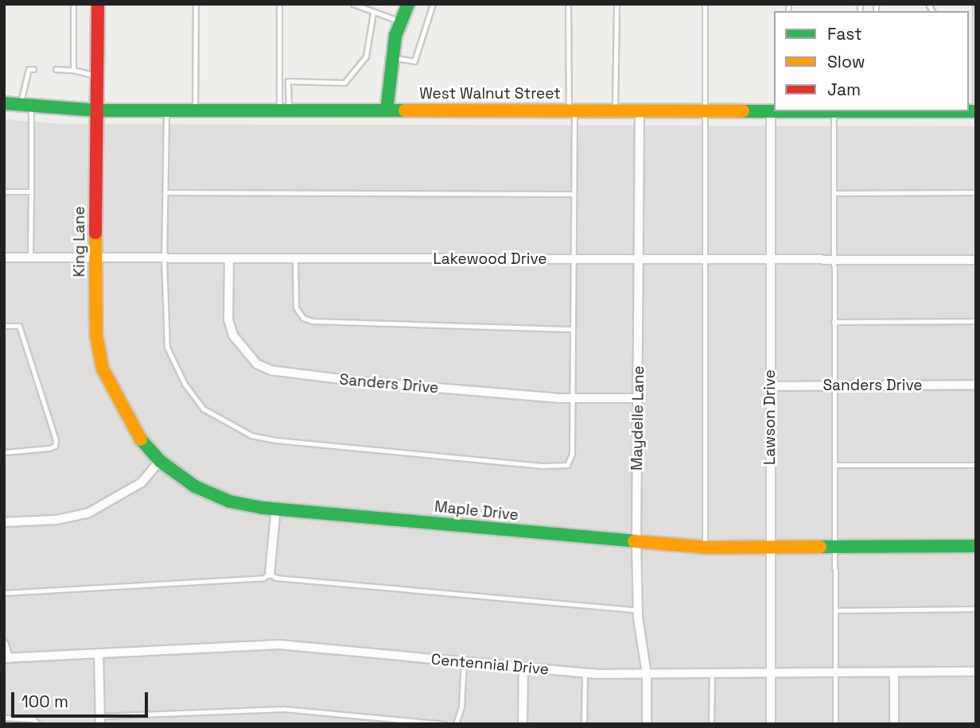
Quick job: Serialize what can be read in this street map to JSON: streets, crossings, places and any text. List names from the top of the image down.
{
  "streets": {
    "street": [
      "West Walnut Street",
      "King Lane",
      "Lakewood Drive",
      "Sanders Drive",
      "Lawson Drive",
      "Maydelle Lane",
      "Maple Drive",
      "Centennial Drive"
    ]
  },
  "crossings": [
    ["West Walnut Street", "King Lane"],
    ["West Walnut Street", "Lawson Drive"],
    ["West Walnut Street", "Maydelle Lane"],
    ["King Lane", "Lakewood Drive"],
    ["King Lane", "Maple Drive"],
    ["Lakewood Drive", "Sanders Drive"],
    ["Lakewood Drive", "Lawson Drive"],
    ["Lakewood Drive", "Maydelle Lane"],
    ["Sanders Drive", "Lawson Drive"],
    ["Sanders Drive", "Maydelle Lane"],
    ["Lawson Drive", "Maple Drive"],
    ["Lawson Drive", "Centennial Drive"],
    ["Maydelle Lane", "Maple Drive"],
    ["Maydelle Lane", "Centennial Drive"]
  ],
  "legend": ["Fast", "Slow", "Jam"],
  "scale_bar": "100 m"
}
